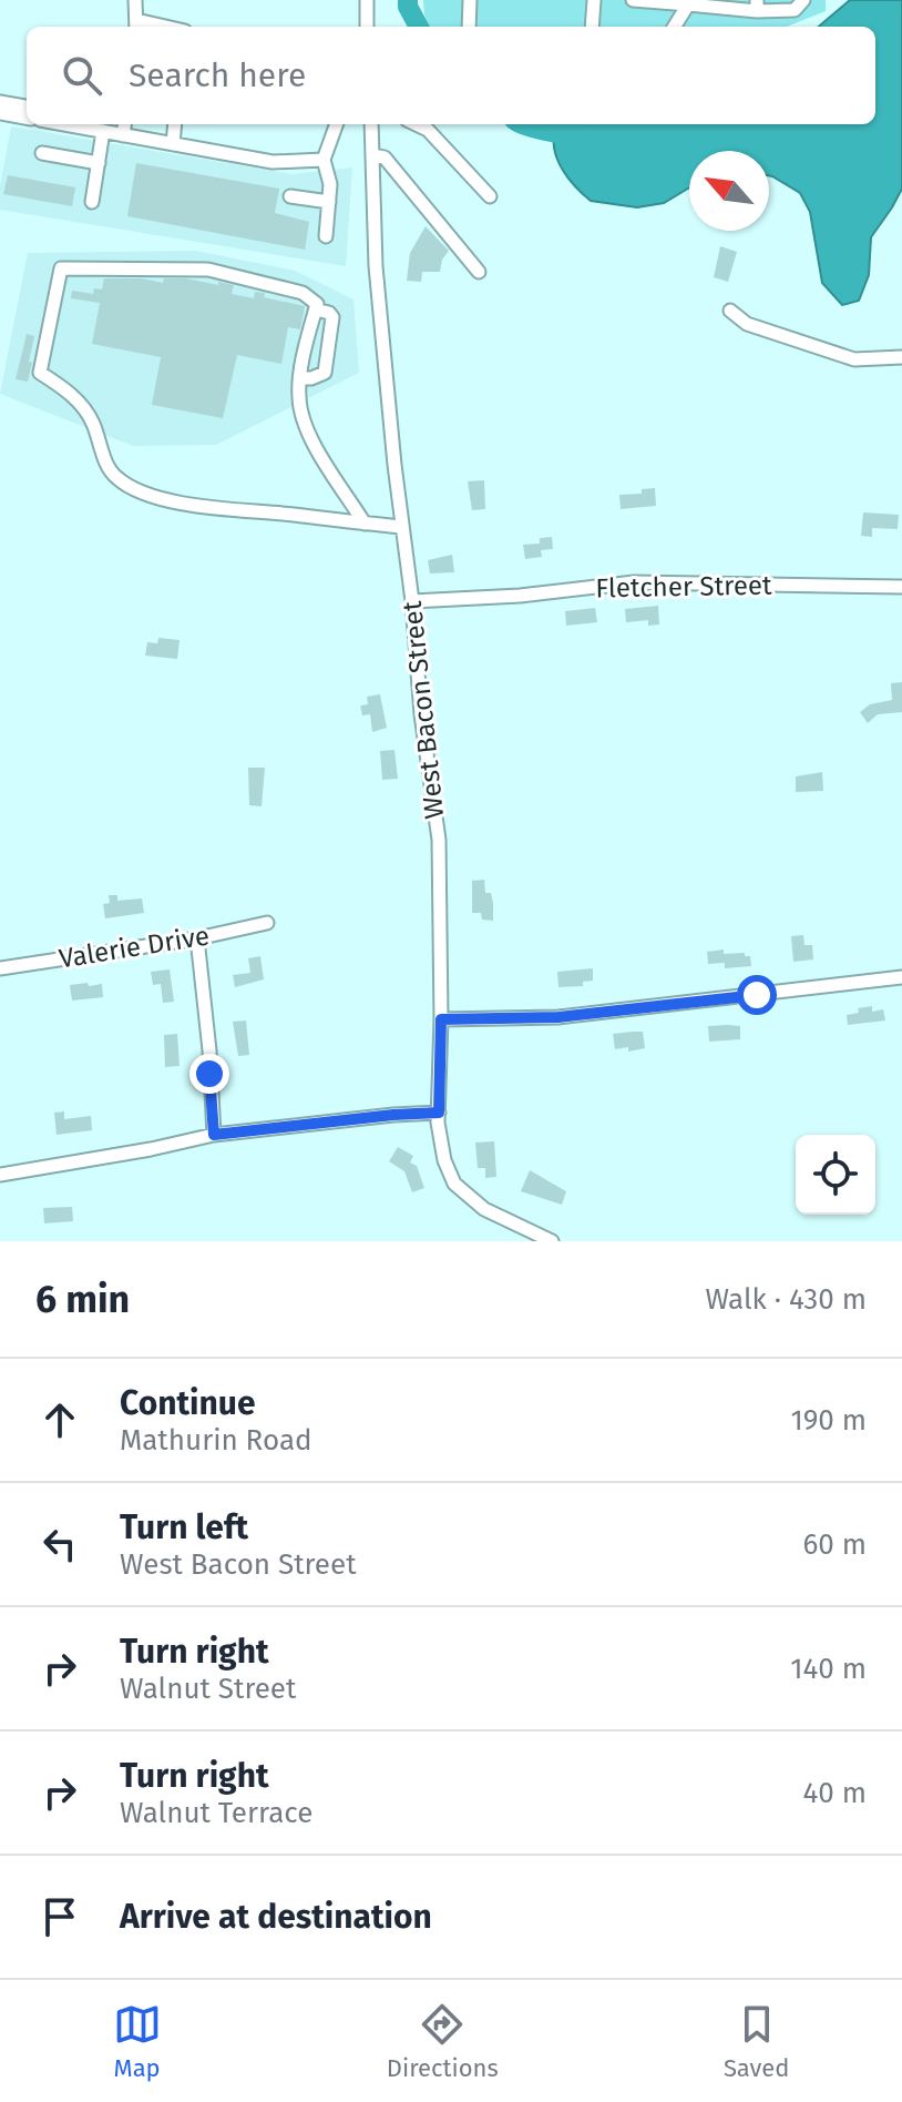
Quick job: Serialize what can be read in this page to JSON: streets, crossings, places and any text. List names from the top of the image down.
{
  "streets": {
    "street": ["Fletcher Street", "West Bacon Street", "Valerie Drive"]
  },
  "crossings": [
    ["Fletcher Street", "West Bacon Street"]
  ],
  "north": "top left",
  "page": {
    "search": "Search here",
    "heading": ["6 min", "Walk · 430 m"],
    "list": [
      ["Continue", "Mathurin Road", "190 m"],
      ["Turn left", "West Bacon Street", "60 m"],
      ["Turn right", "Walnut Street", "140 m"],
      ["Turn right", "Walnut Terrace", "40 m"],
      "Arrive at destination"
    ],
    "nav": ["Map", "Directions", "Saved"]
  }
}
